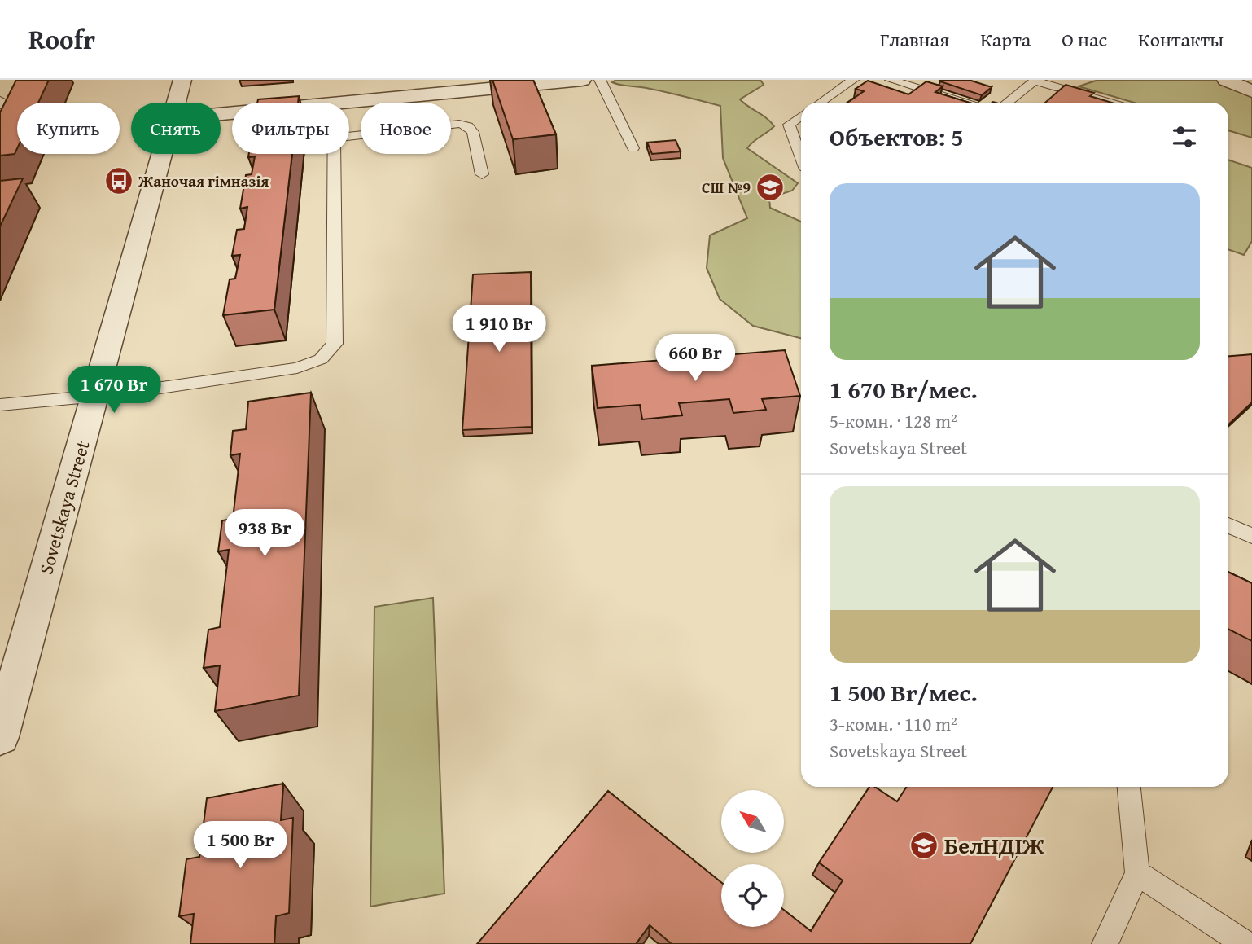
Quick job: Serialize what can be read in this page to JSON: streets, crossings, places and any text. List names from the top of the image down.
{
  "streets": {
    "street": ["Sovetskaya Street"]
  },
  "places": {
    "bus stop": ["Жаночая гімназія"],
    "school or university": ["СШ №9", "БелНДІЖ"]
  },
  "north": "top left",
  "page": {
    "header": "Roofr",
    "nav": [
      "Главная",
      "Карта",
      "О нас",
      "Контакты"
    ],
    "chip": [
      "Купить",
      "Снять",
      "Фильтры",
      "Новое"
    ],
    "heading": "Объектов: 5",
    "list": [
      {
        "name": "1 670 Br/мес.",
        "note": "5-комн. · 128 m² · Sovetskaya Street"
      },
      {
        "name": "1 500 Br/мес.",
        "note": "3-комн. · 110 m² · Sovetskaya Street"
      }
    ],
    "price": [
      "1 910 Br",
      "660 Br",
      "1 670 Br",
      "938 Br",
      "1 500 Br"
    ]
  }
}
